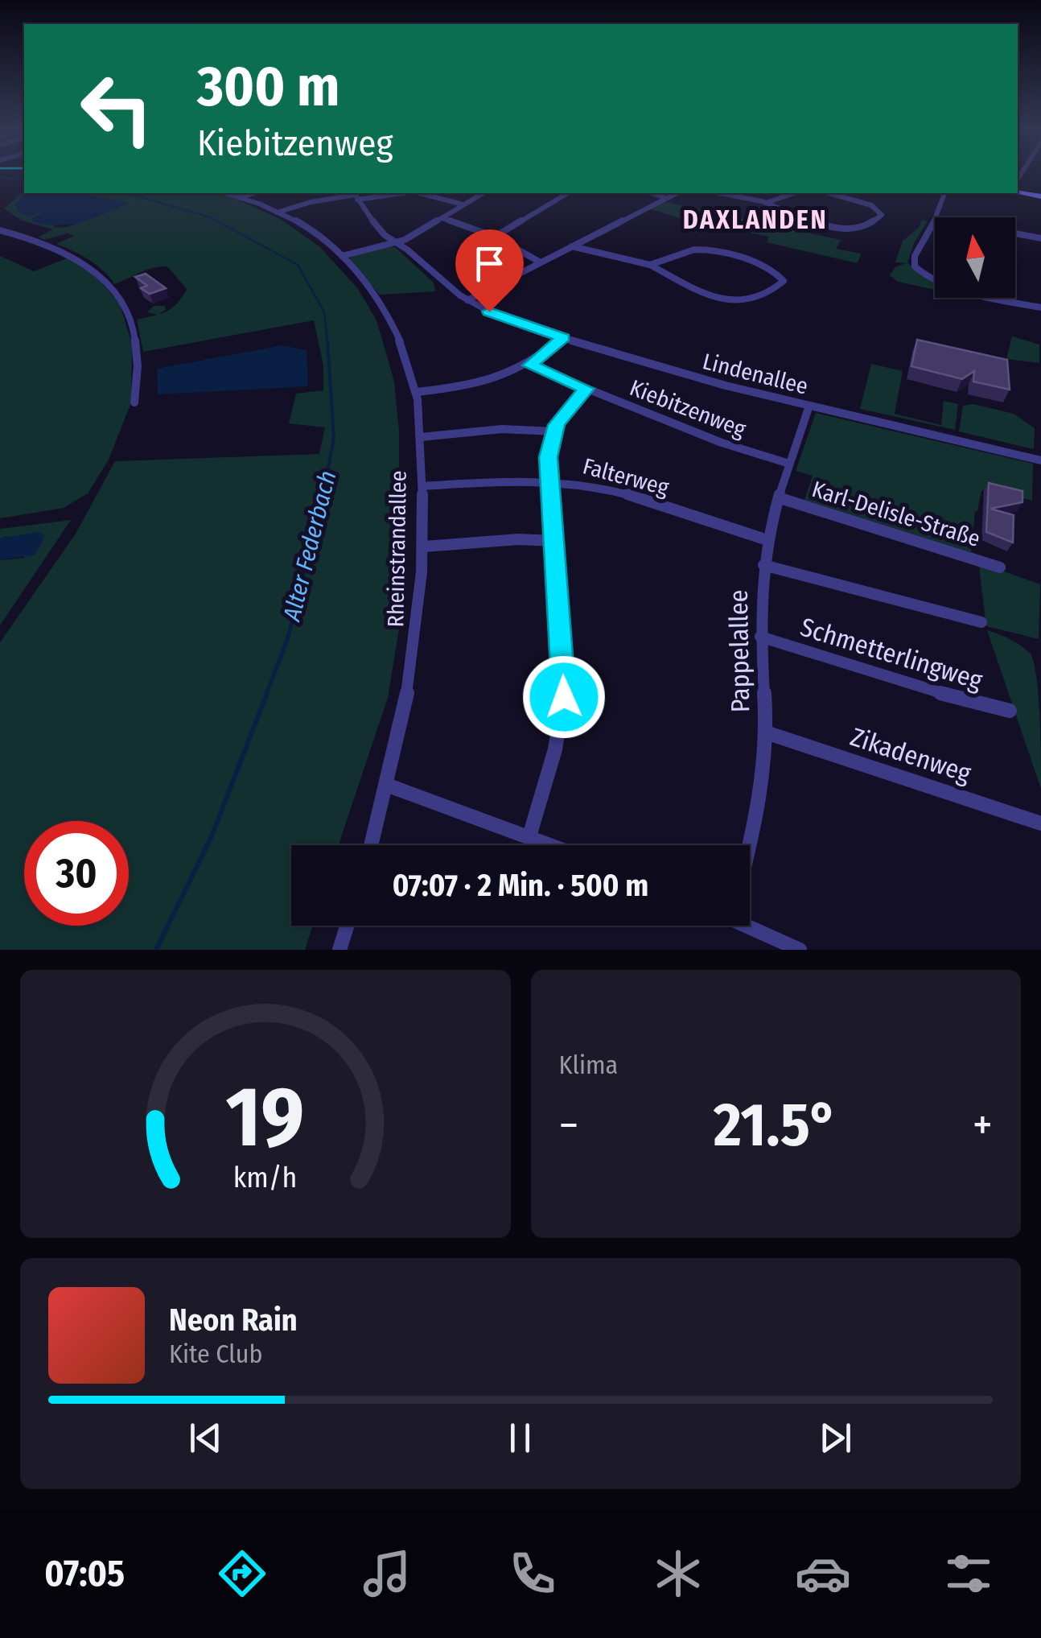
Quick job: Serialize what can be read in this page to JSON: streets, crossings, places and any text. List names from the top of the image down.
{
  "streets": {
    "street": [
      "Lindenallee",
      "Kiebitzenweg",
      "Falterweg",
      "Karl-Delisle-Straße",
      "Rheinstrandallee",
      "Pappelallee",
      "Schmetterlingweg",
      "Zikadenweg"
    ]
  },
  "crossings": [
    ["Lindenallee", "Pappelallee"],
    ["Kiebitzenweg", "Pappelallee"],
    ["Falterweg", "Rheinstrandallee"],
    ["Falterweg", "Pappelallee"],
    ["Karl-Delisle-Straße", "Pappelallee"],
    ["Pappelallee", "Schmetterlingweg"],
    ["Pappelallee", "Zikadenweg"]
  ],
  "districts": ["DAXLANDEN"],
  "water": ["Alter Federbach"],
  "north": "top",
  "page": {
    "turn": ["300 m", "Kiebitzenweg"],
    "limit": "30",
    "trip": "07:07 · 2 Min. · 500 m",
    "tile": "Klima",
    "heat": ["−", "21.5°", "+"],
    "song": ["Neon Rain", "Kite Club"],
    "tabs": "07:05",
    "gauge": ["19", "km/h"]
  }
}
